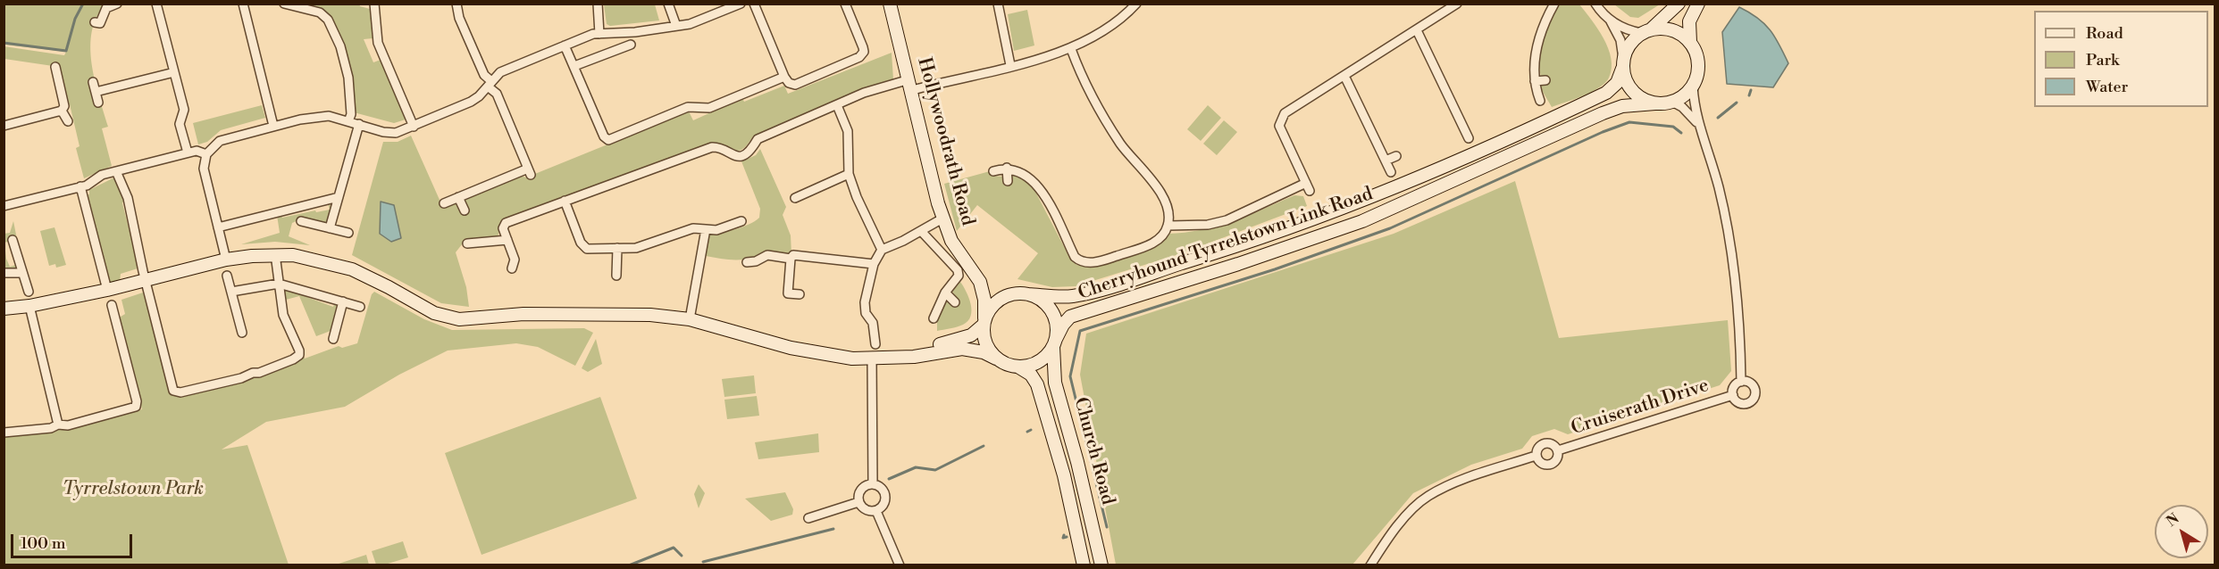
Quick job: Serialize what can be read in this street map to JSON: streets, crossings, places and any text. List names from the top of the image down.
{
  "streets": {
    "street": [
      "Hollywoodrath Road",
      "Cherryhound Tyrrelstown Link Road",
      "Cruiserath Drive",
      "Church Road"
    ]
  },
  "crossings": [
    ["Hollywoodrath Road", "Cherryhound Tyrrelstown Link Road"],
    ["Hollywoodrath Road", "Church Road"],
    ["Cherryhound Tyrrelstown Link Road", "Church Road"]
  ],
  "parks": ["Tyrrelstown Park"],
  "legend": ["Road", "Park", "Water"],
  "scale_bar": "100 m",
  "north": "top left"
}
